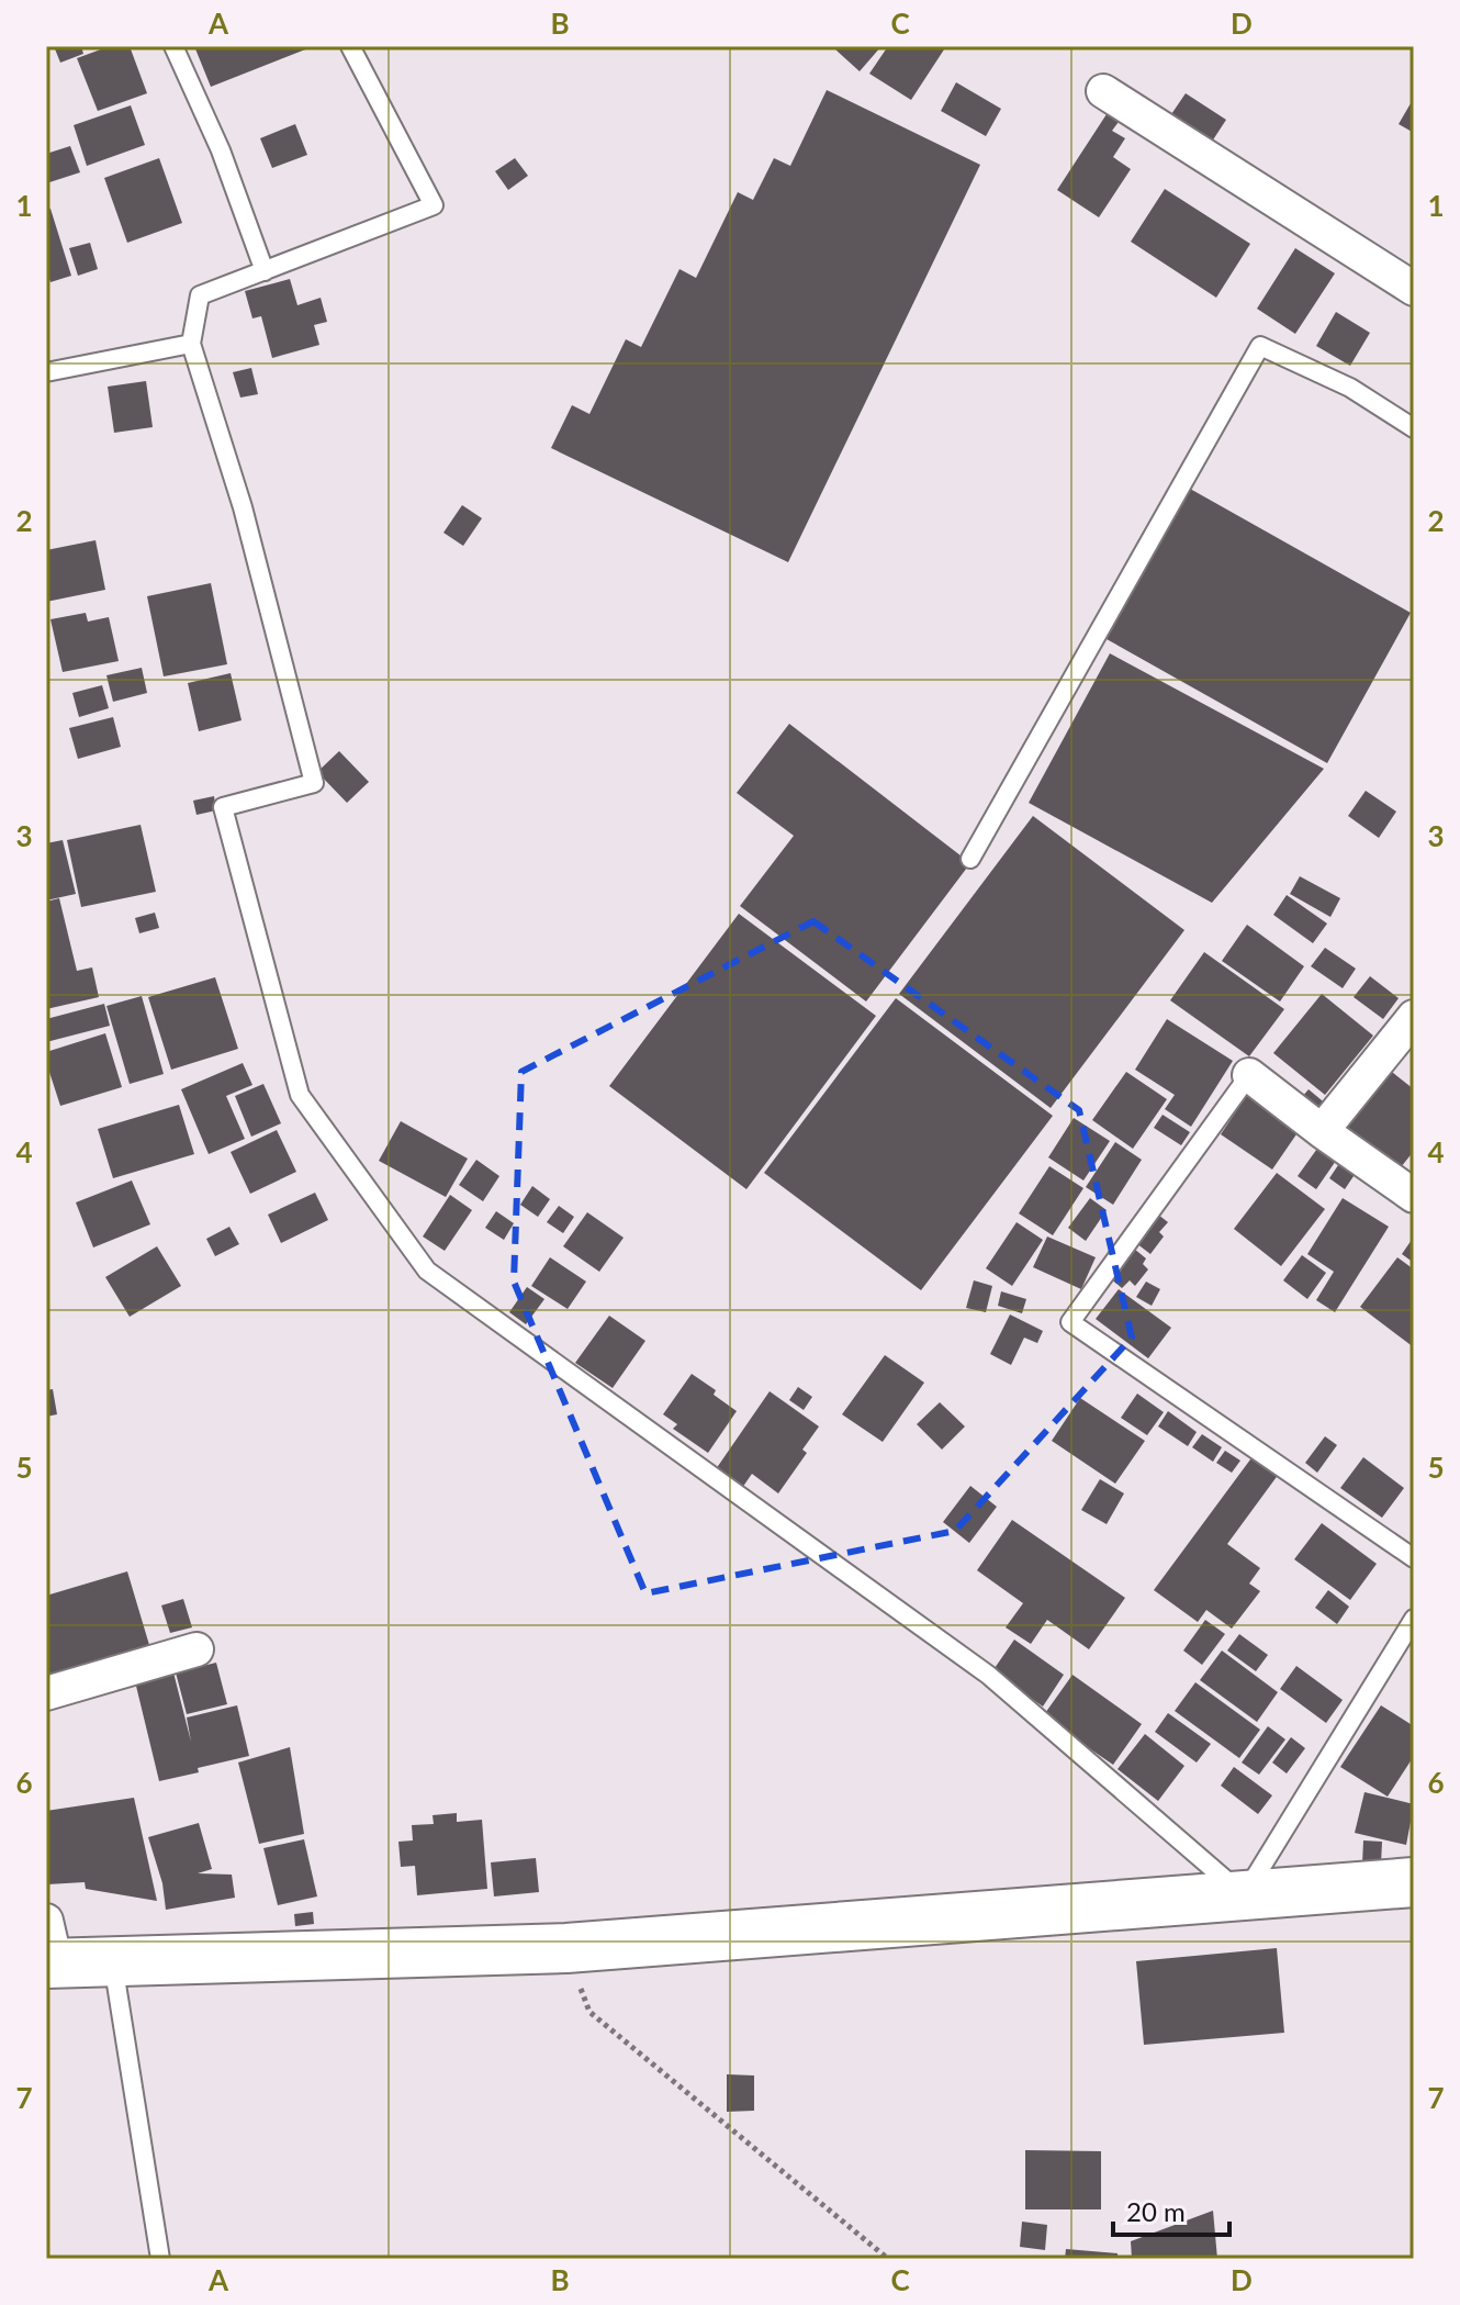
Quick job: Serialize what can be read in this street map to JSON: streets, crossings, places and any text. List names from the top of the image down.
{
  "scale_bar": "20 m",
  "grid": {
    "columns": [
      "A",
      "B",
      "C",
      "D"
    ],
    "rows": [
      "1",
      "2",
      "3",
      "4",
      "5",
      "6",
      "7"
    ]
  }
}
